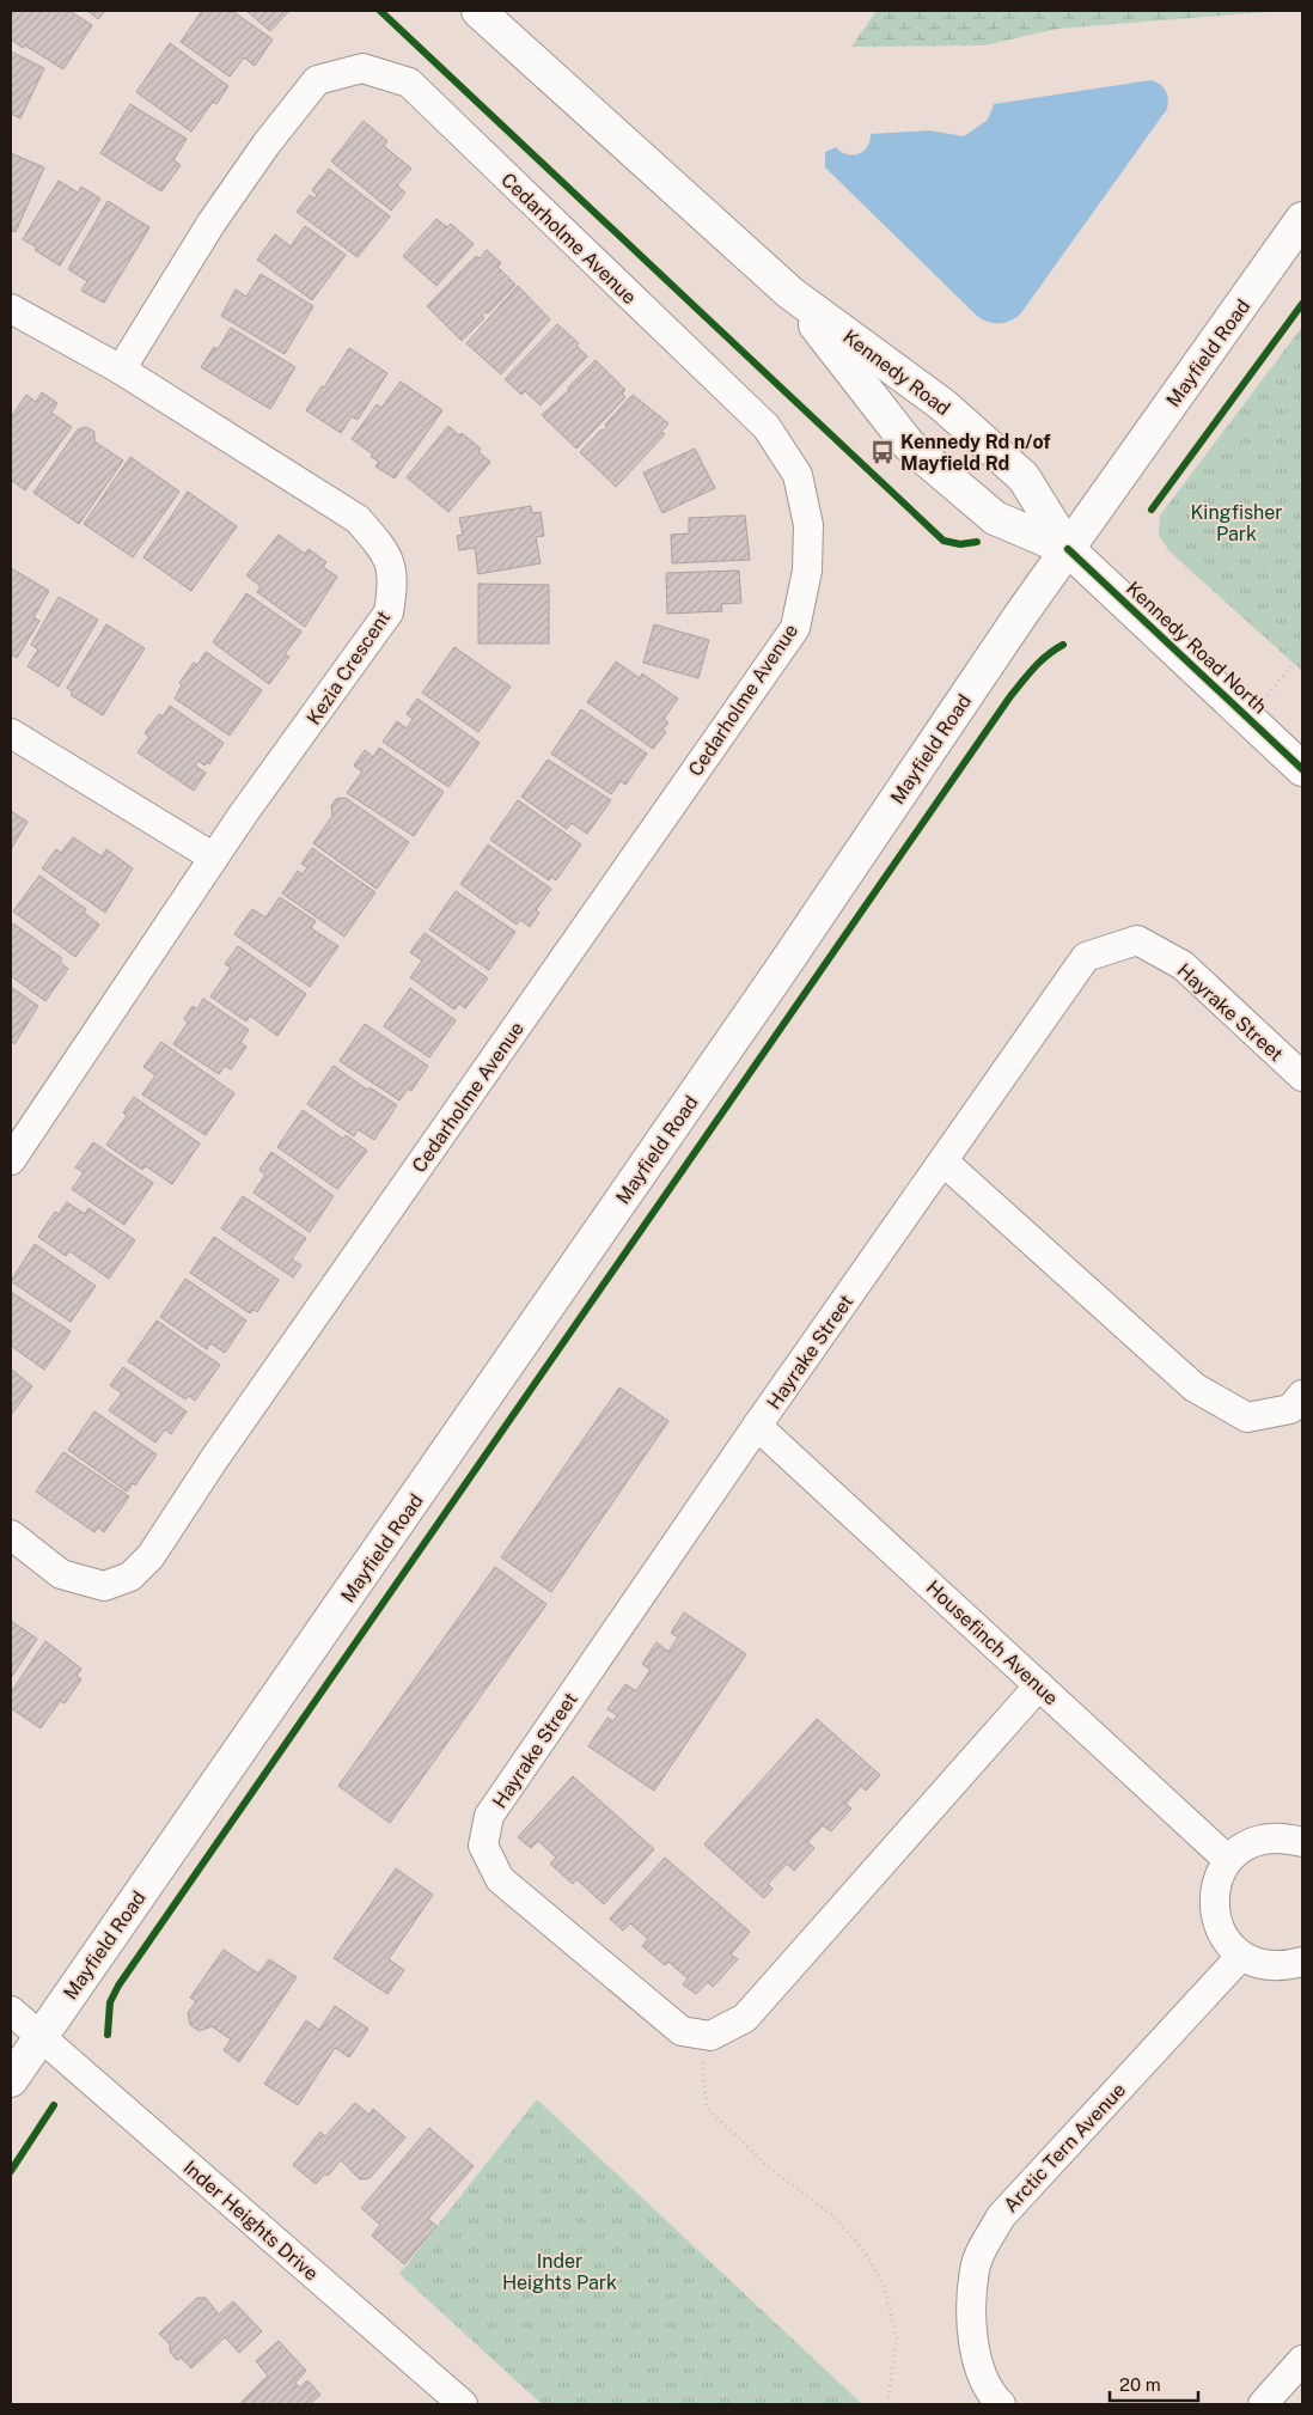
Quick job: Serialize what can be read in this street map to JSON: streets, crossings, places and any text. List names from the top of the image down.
{
  "streets": {
    "main road": ["Mayfield Road", "Kennedy Road", "Kennedy Road North"],
    "street": [
      "Cedarholme Avenue",
      "Kezia Crescent",
      "Hayrake Street",
      "Housefinch Avenue",
      "Arctic Tern Avenue",
      "Inder Heights Drive"
    ]
  },
  "crossings": [
    ["Cedarholme Avenue", "Kezia Crescent"],
    ["Mayfield Road", "Kennedy Road"],
    ["Mayfield Road", "Kennedy Road North"],
    ["Mayfield Road", "Inder Heights Drive"],
    ["Kennedy Road", "Kennedy Road North"],
    ["Hayrake Street", "Housefinch Avenue"]
  ],
  "parks": ["Kingfisher Park", "Inder Heights Park"],
  "places": {
    "bus stop": ["Kennedy Rd n/of Mayfield Rd"]
  },
  "scale_bar": "20 m"
}
